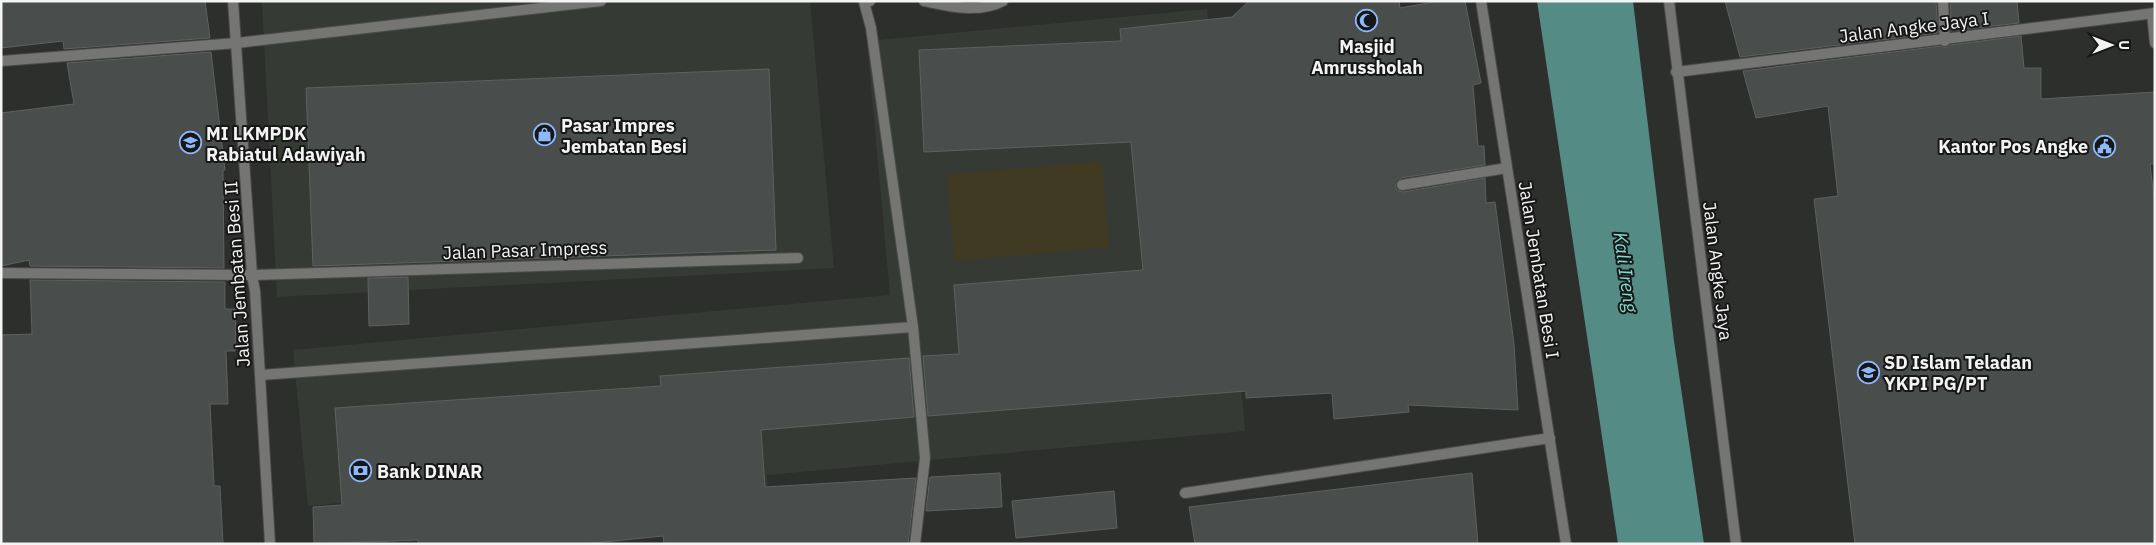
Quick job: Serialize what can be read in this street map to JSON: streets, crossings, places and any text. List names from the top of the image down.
{
  "streets": {
    "street": [
      "Jalan Angke Jaya I",
      "Jalan Pasar Impress",
      "Jalan Jembatan Besi I",
      "Jalan Angke Jaya",
      "Jalan Jembatan Besi II"
    ]
  },
  "crossings": [
    ["Jalan Angke Jaya I", "Jalan Angke Jaya"],
    ["Jalan Pasar Impress", "Jalan Jembatan Besi II"]
  ],
  "water": ["Kali Ireng"],
  "places": {
    "mosque": ["Masjid Amrussholah"],
    "shop": ["Pasar Impres Jembatan Besi"],
    "school or university": ["MI LKMPDK Rabiatul Adawiyah", "SD Islam Teladan YKPI PG/PT"],
    "public building": ["Kantor Pos Angke"],
    "bank": ["Bank DINAR"]
  },
  "north": "right"
}
